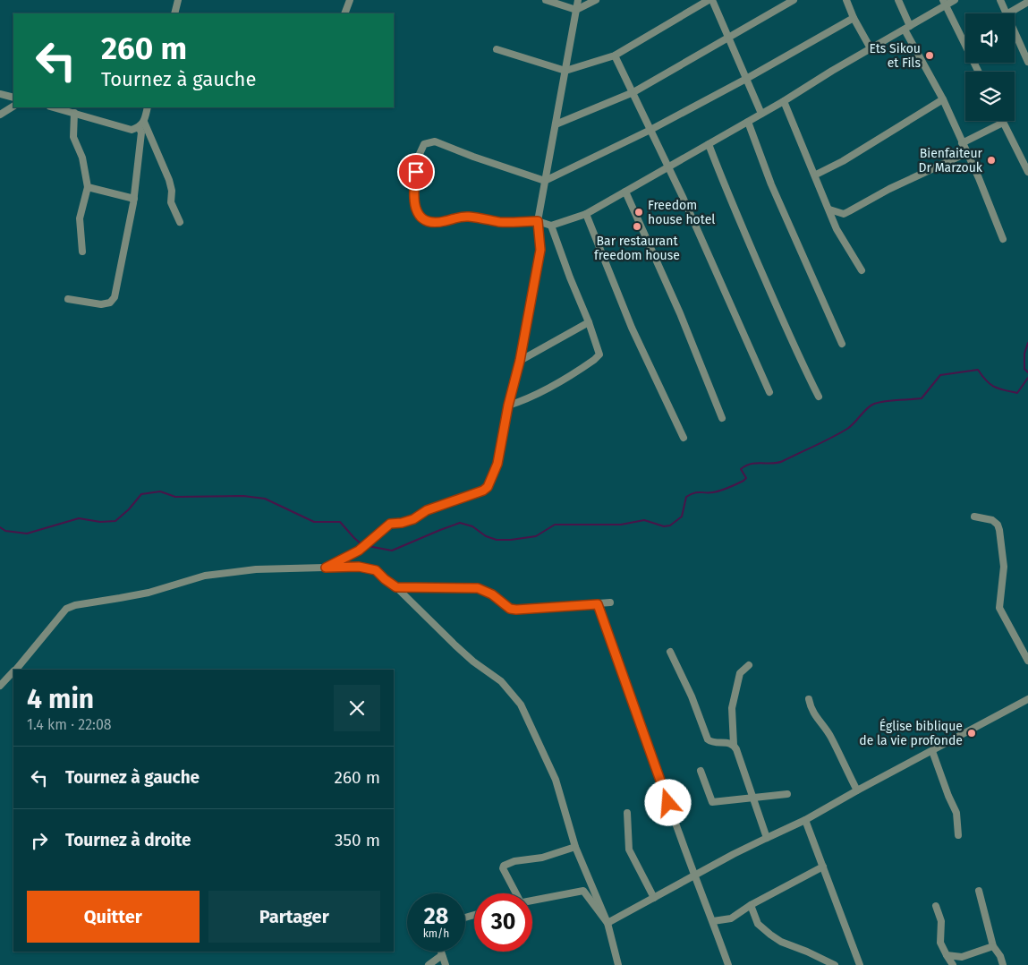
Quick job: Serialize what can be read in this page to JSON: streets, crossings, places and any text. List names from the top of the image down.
{
  "places": [
    "Ets Sikou et Fils",
    "Bienfaiteur Dr Marzouk",
    "Freedom house hotel",
    "Bar restaurant freedom house",
    "Église biblique de la vie profonde"
  ],
  "page": {
    "turn": ["260 m", "Tournez à gauche"],
    "heading": ["4 min", "1.4 km · 22:08"],
    "list": [
      {
        "name": "Tournez à gauche",
        "value": "260 m"
      },
      {
        "name": "Tournez à droite",
        "value": "350 m"
      }
    ],
    "buttons": ["Quitter", "Partager"],
    "speed": "28 km/h",
    "limit": "30"
  }
}
